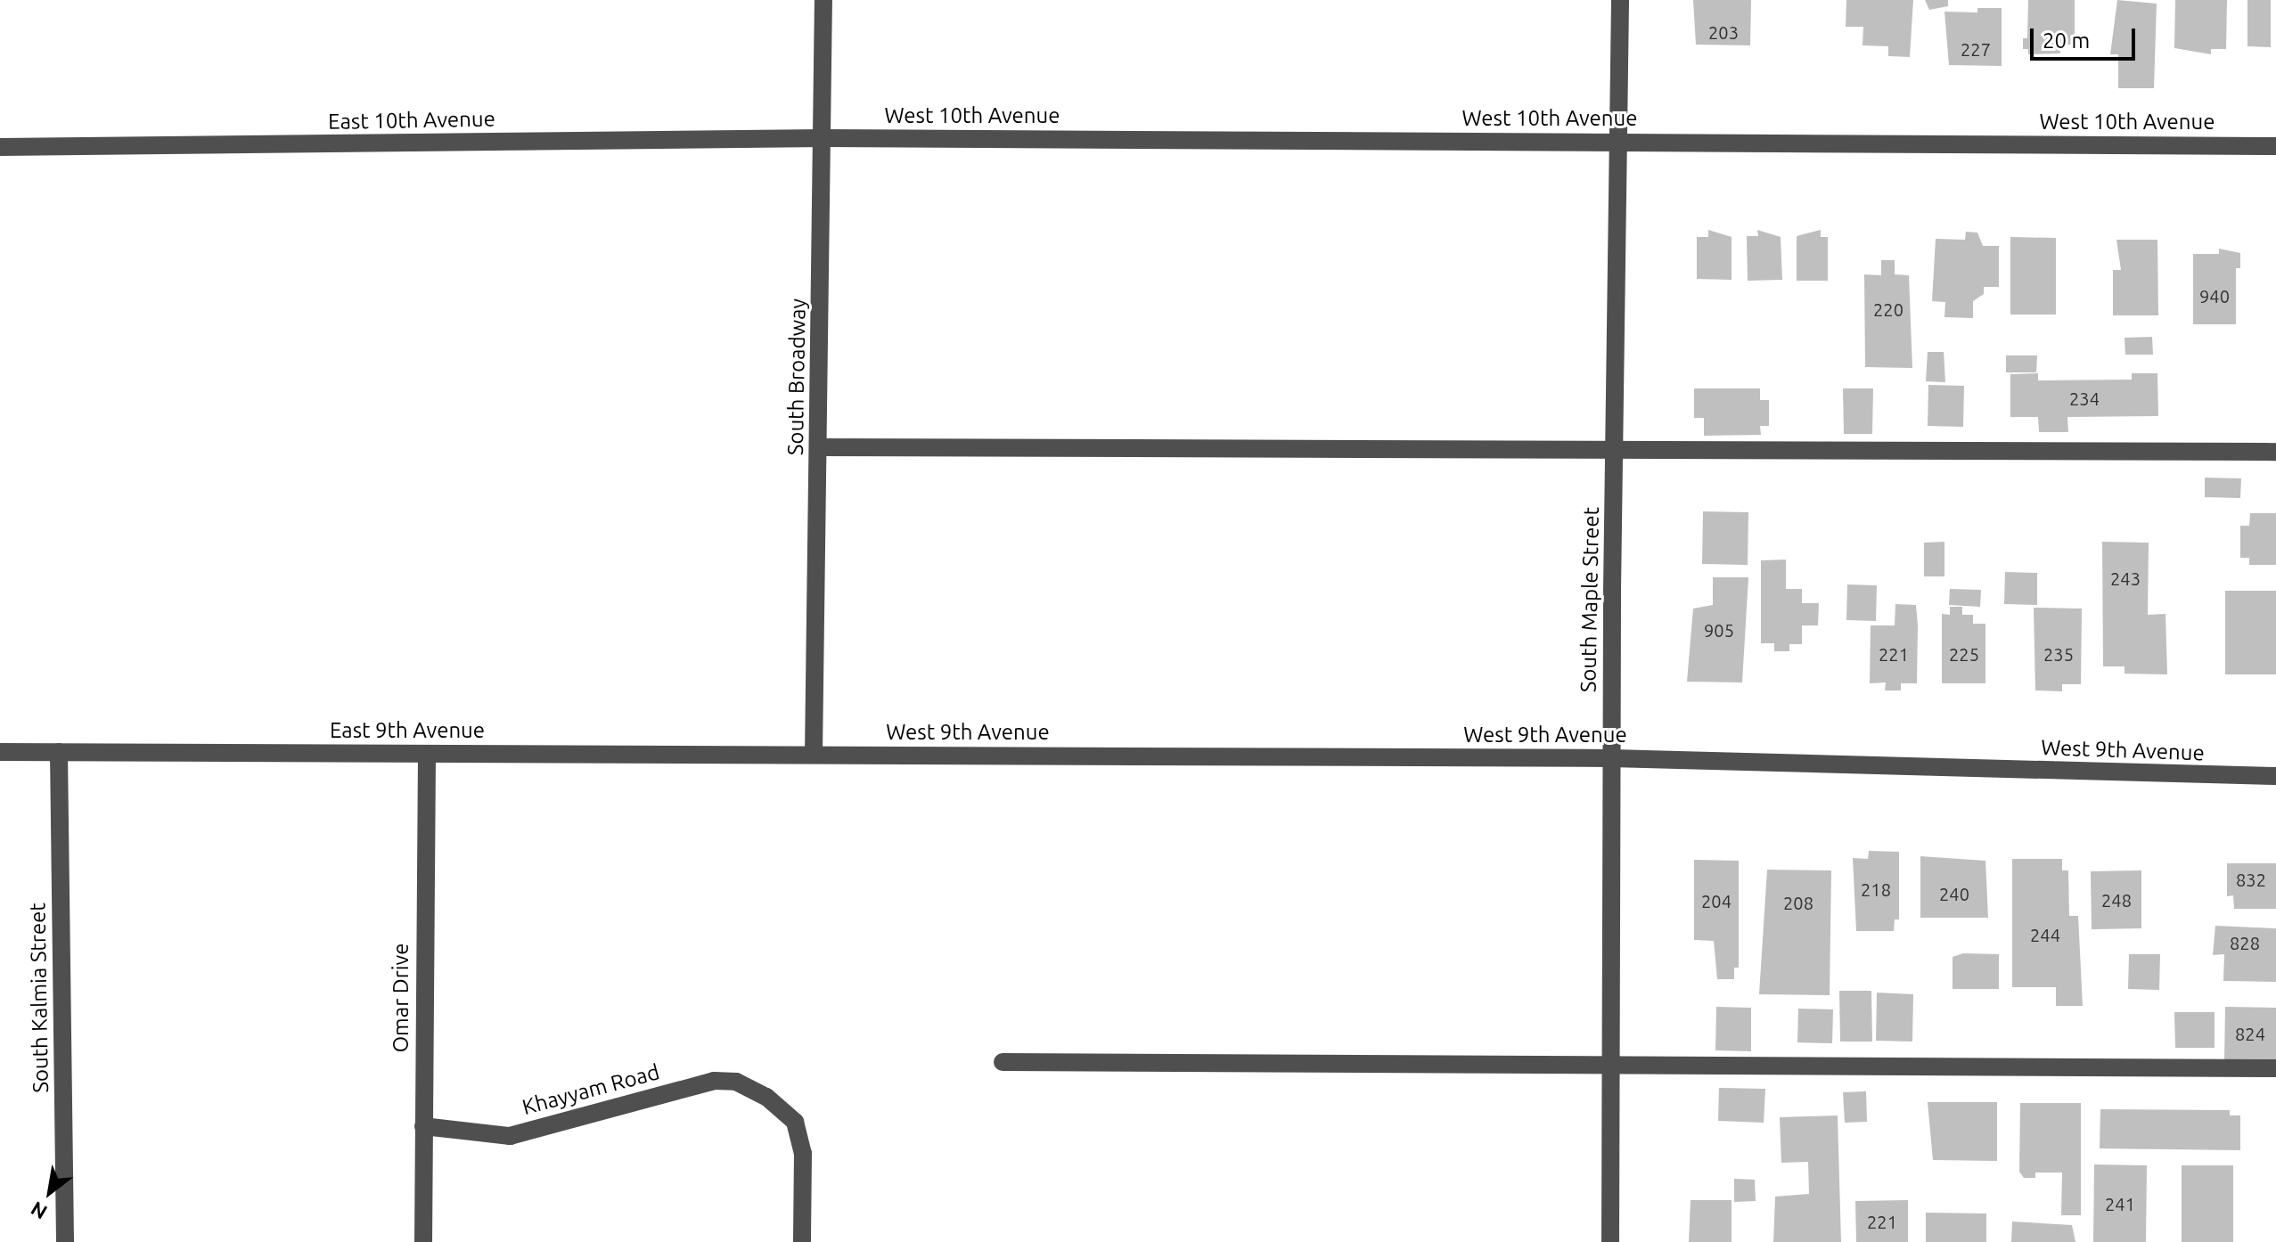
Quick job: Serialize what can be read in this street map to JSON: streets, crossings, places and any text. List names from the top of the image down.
{
  "streets": {
    "street": [
      "West 10th Avenue",
      "East 10th Avenue",
      "South Broadway",
      "South Maple Street",
      "East 9th Avenue",
      "West 9th Avenue",
      "South Kalmia Street",
      "Omar Drive",
      "Khayyam Road"
    ]
  },
  "crossings": [
    ["West 10th Avenue", "East 10th Avenue"],
    ["West 10th Avenue", "South Broadway"],
    ["West 10th Avenue", "South Maple Street"],
    ["East 10th Avenue", "South Broadway"],
    ["South Broadway", "East 9th Avenue"],
    ["South Broadway", "West 9th Avenue"],
    ["South Maple Street", "West 9th Avenue"],
    ["East 9th Avenue", "West 9th Avenue"],
    ["East 9th Avenue", "South Kalmia Street"],
    ["East 9th Avenue", "Omar Drive"],
    ["Omar Drive", "Khayyam Road"]
  ],
  "house_numbers": [
    "203",
    "227",
    "940",
    "220",
    "234",
    "243",
    "905",
    "221",
    "225",
    "235",
    "832",
    "218",
    "240",
    "248",
    "204",
    "208",
    "244",
    "828",
    "824",
    "241",
    "221"
  ],
  "scale_bar": "20 m",
  "north": "bottom left"
}
